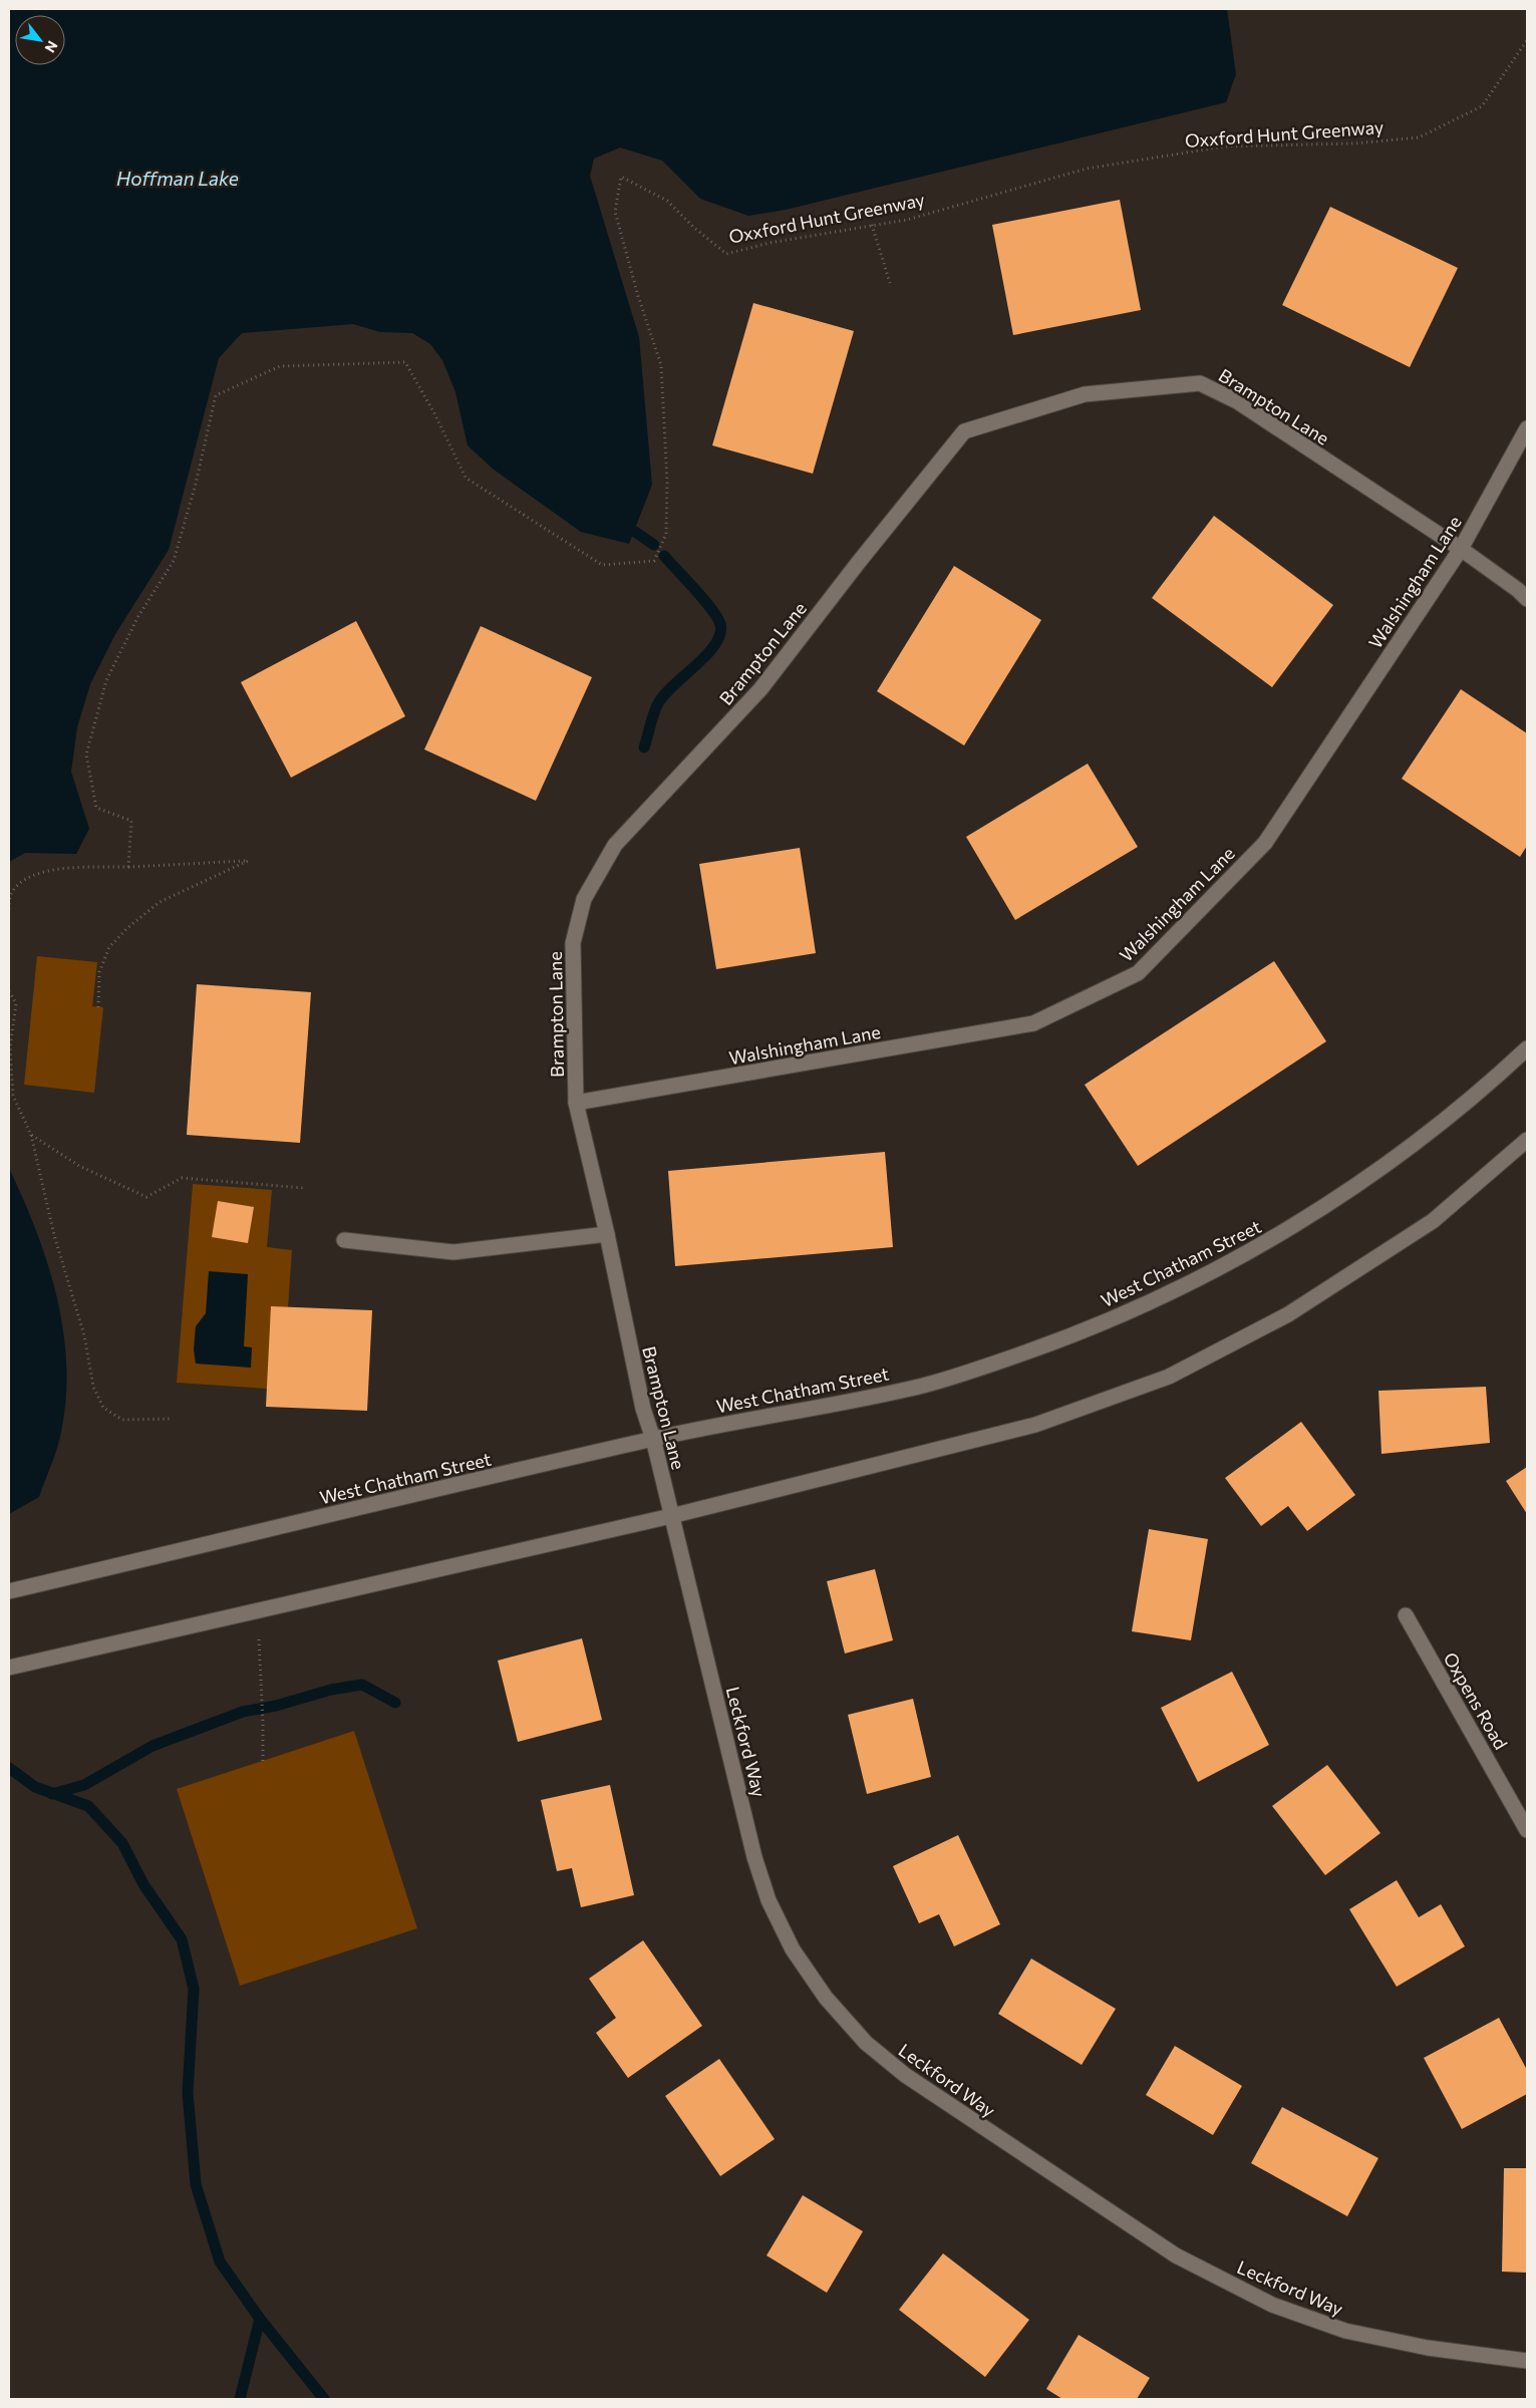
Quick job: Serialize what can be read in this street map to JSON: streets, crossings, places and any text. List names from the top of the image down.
{
  "streets": {
    "street": [
      "Brampton Lane",
      "Walshingham Lane",
      "West Chatham Street",
      "Oxpens Road",
      "Leckford Way"
    ],
    "path": ["Oxxford Hunt Greenway"]
  },
  "crossings": [
    ["Brampton Lane", "Walshingham Lane"],
    ["Brampton Lane", "West Chatham Street"],
    ["Brampton Lane", "Leckford Way"]
  ],
  "water": ["Hoffman Lake"],
  "north": "bottom right"
}
